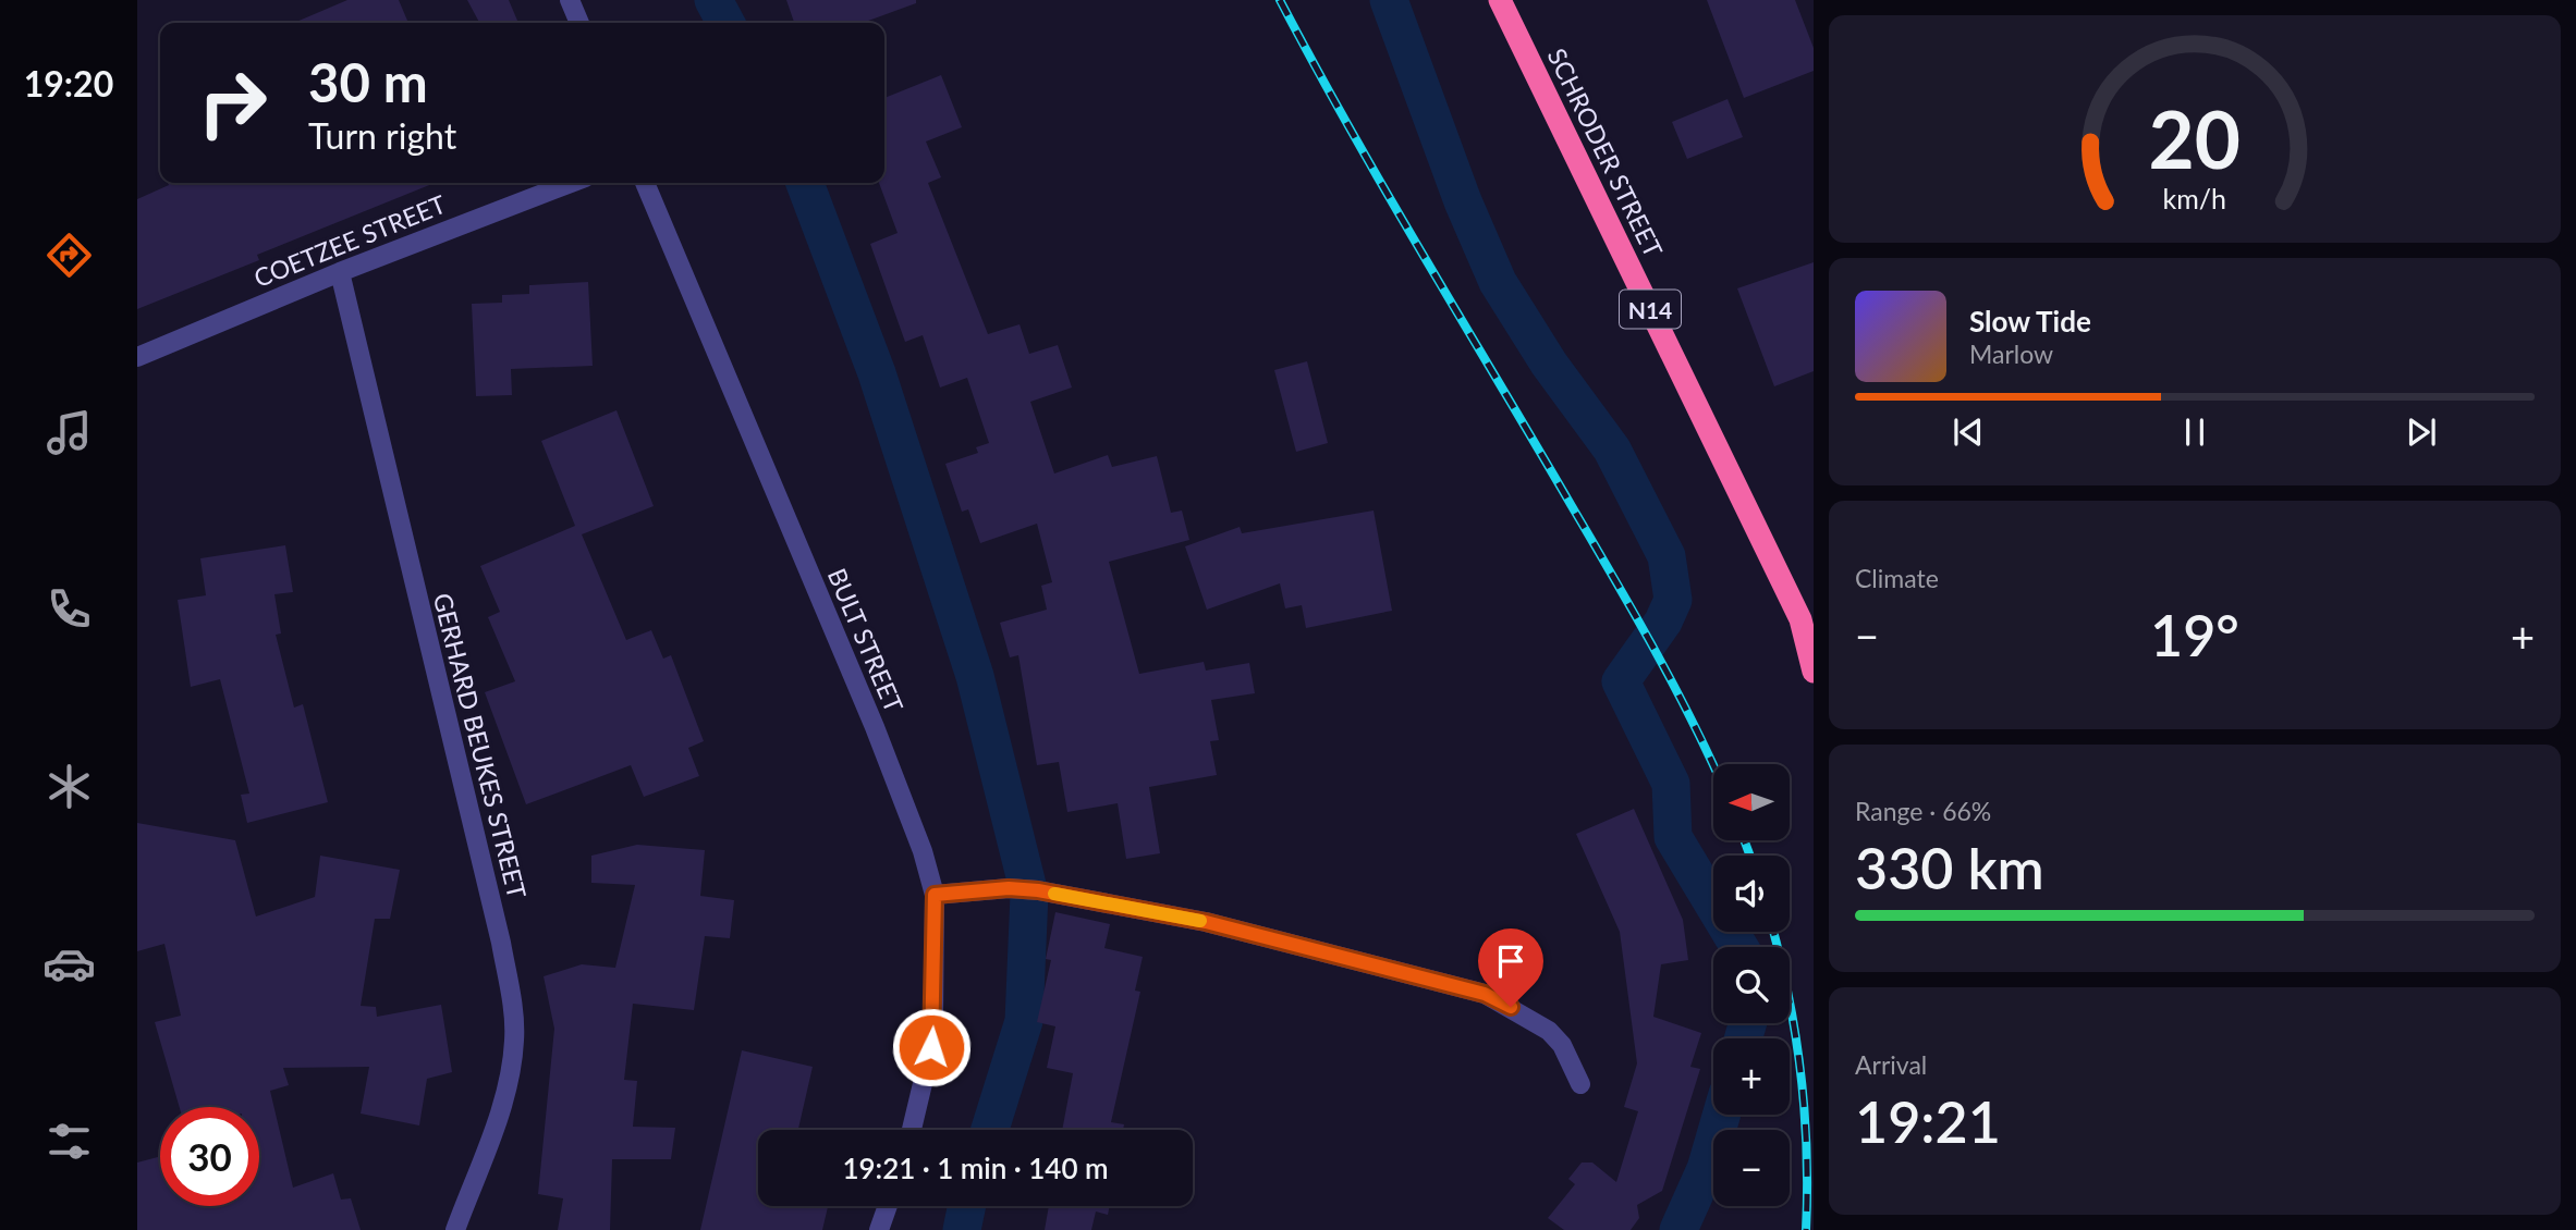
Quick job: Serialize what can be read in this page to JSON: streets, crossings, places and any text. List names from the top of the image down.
{
  "streets": {
    "highway": ["SCHRODER STREET", "N14"],
    "street": ["COETZEE STREET", "BULT STREET", "GERHARD BEUKES STREET"]
  },
  "crossings": [
    ["COETZEE STREET", "GERHARD BEUKES STREET"]
  ],
  "north": "left",
  "page": {
    "tabs": "19:20",
    "turn": ["30 m", "Turn right"],
    "song": ["Slow Tide", "Marlow"],
    "tile": [
      "Climate",
      ["Range · 66%", "330 km"],
      ["Arrival", "19:21"]
    ],
    "heat": ["−", "19°", "+"],
    "map_buttons": ["+", "−"],
    "limit": "30",
    "trip": "19:21 · 1 min · 140 m",
    "gauge": ["20", "km/h"]
  }
}
